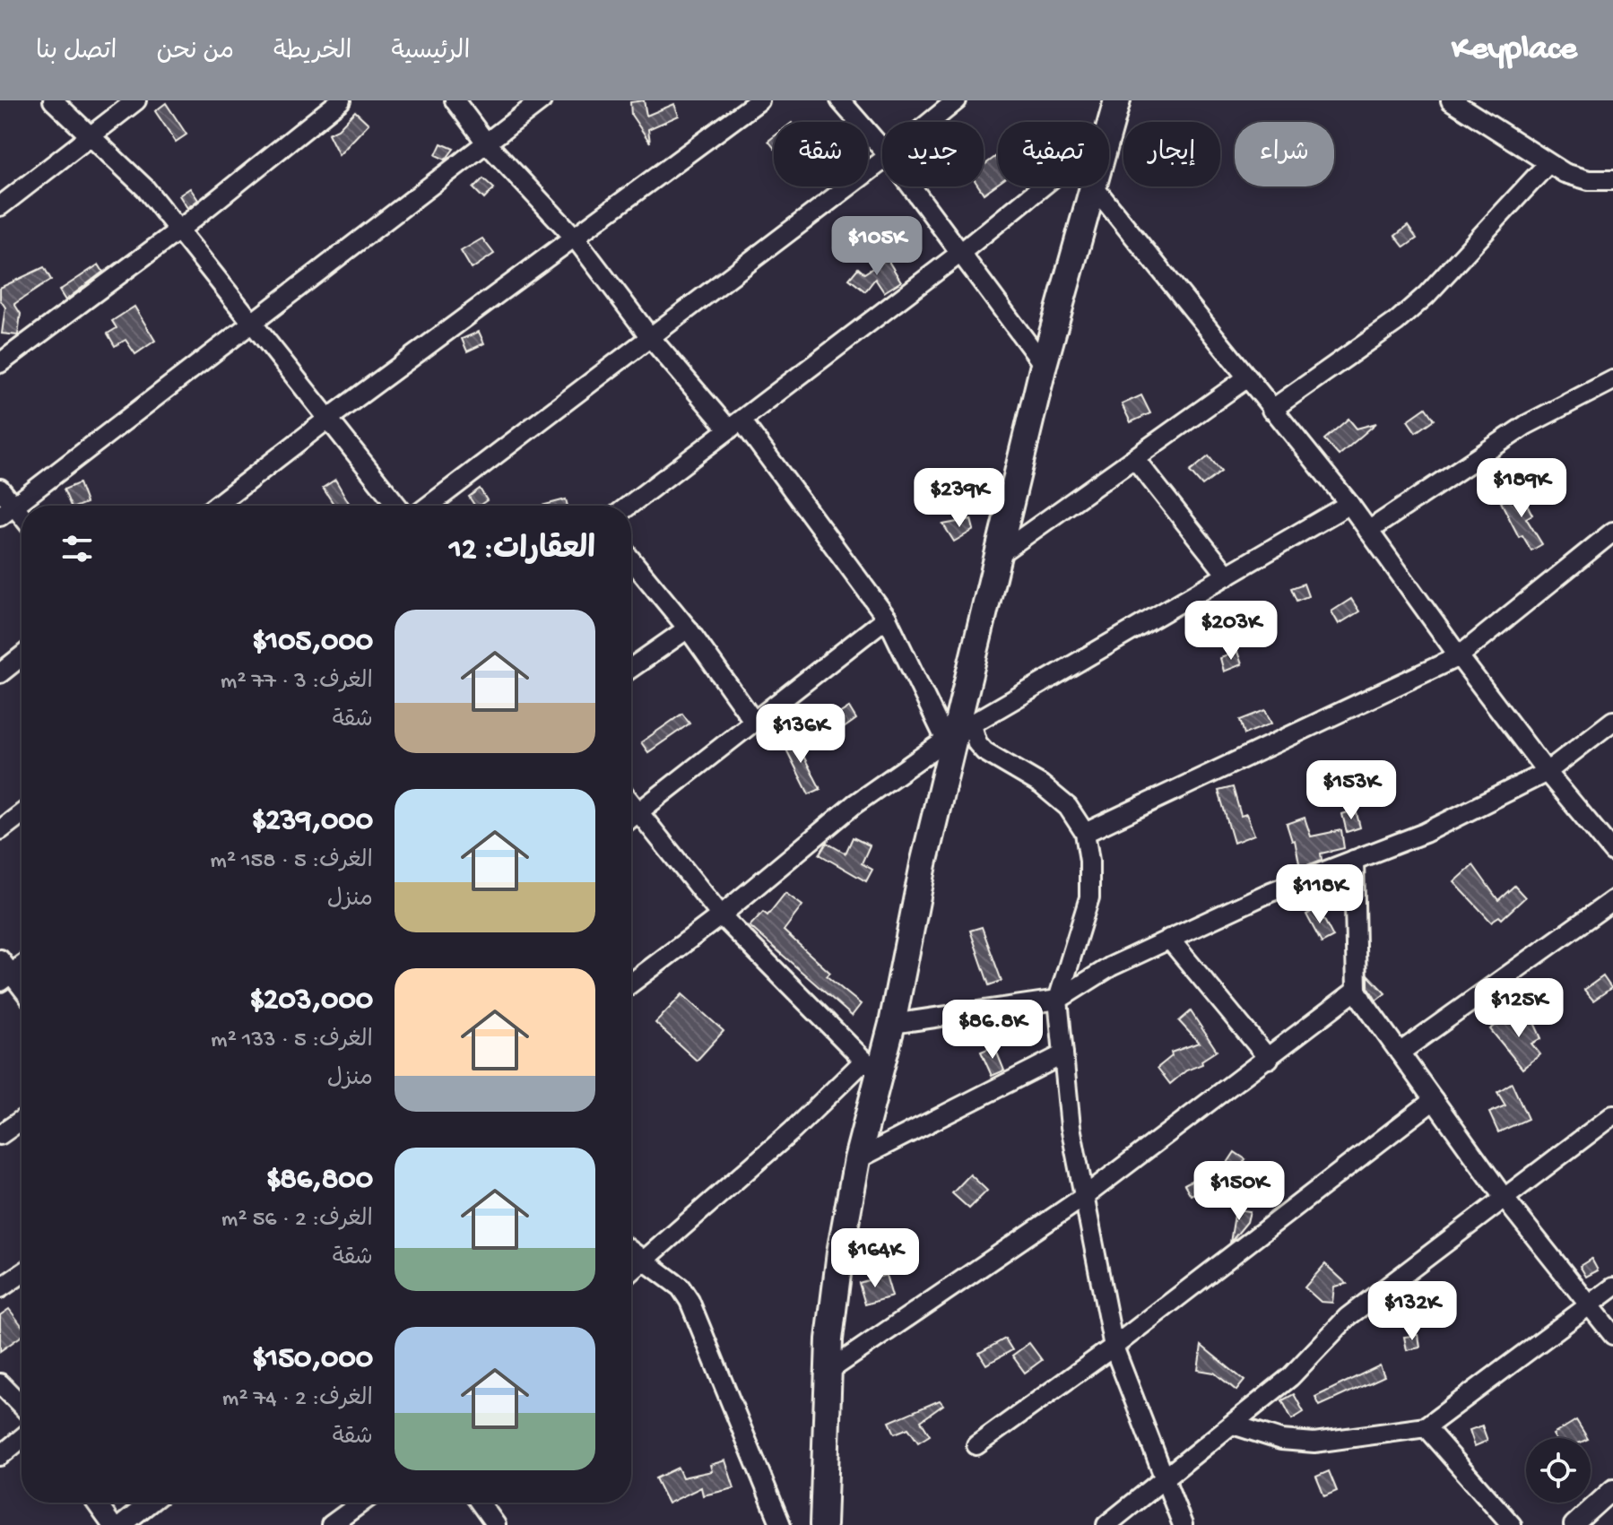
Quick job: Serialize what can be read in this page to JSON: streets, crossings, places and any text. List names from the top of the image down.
{
  "page": {
    "header": "Keyplace",
    "nav": [
      "الرئيسية",
      "الخريطة",
      "من نحن",
      "اتصل بنا"
    ],
    "chip": [
      "شراء",
      "إيجار",
      "تصفية",
      "جديد",
      "شقة"
    ],
    "price": [
      "$105K",
      "$189K",
      "$239K",
      "$203K",
      "$136K",
      "$153K",
      "$118K",
      "$125K",
      "$86.8K",
      "$150K",
      "$164K",
      "$132K"
    ],
    "heading": "العقارات: 12",
    "list": [
      {
        "name": "$105,000",
        "note": "الغرف: 3 · 77 m² · شقة"
      },
      {
        "name": "$239,000",
        "note": "الغرف: 5 · 158 m² · منزل"
      },
      {
        "name": "$203,000",
        "note": "الغرف: 5 · 133 m² · منزل"
      },
      {
        "name": "$86,800",
        "note": "الغرف: 2 · 56 m² · شقة"
      },
      {
        "name": "$150,000",
        "note": "الغرف: 2 · 74 m² · شقة"
      }
    ]
  }
}
